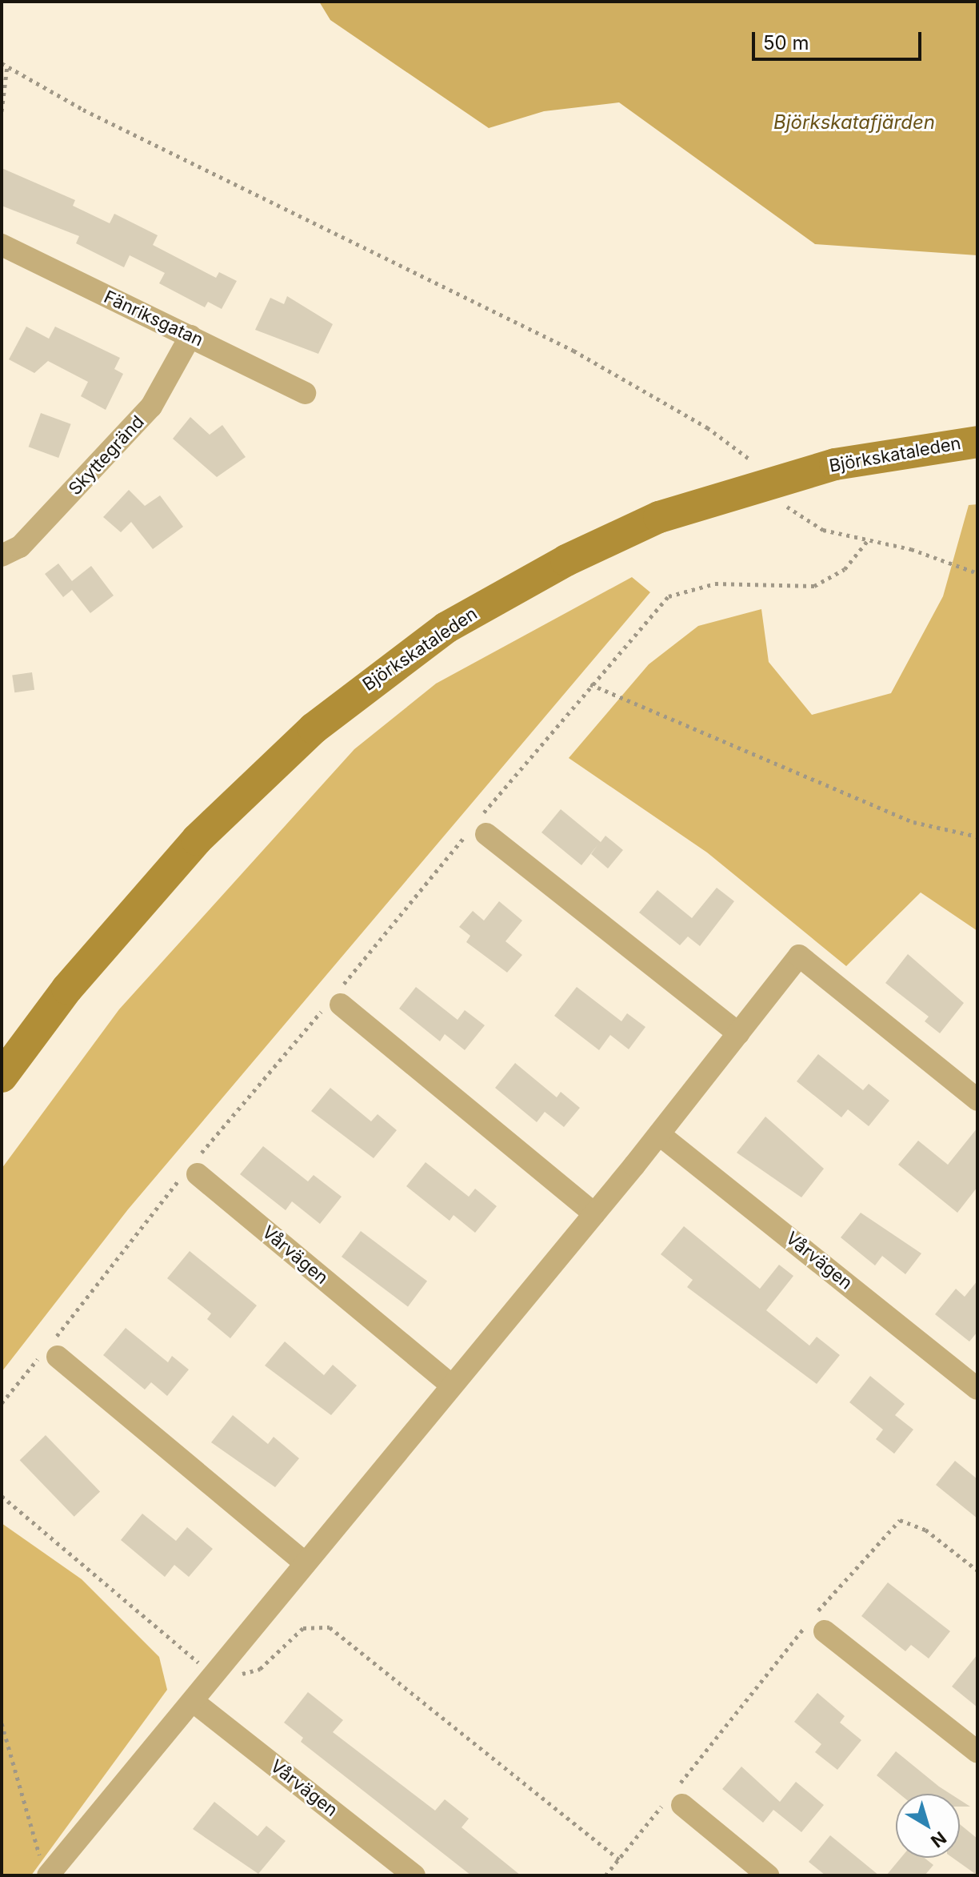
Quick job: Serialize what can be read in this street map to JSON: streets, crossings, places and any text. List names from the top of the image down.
{
  "streets": {
    "main road": ["Björkskataleden"],
    "street": ["Fänriksgatan", "Skyttegränd", "Vårvägen"]
  },
  "crossings": [
    ["Fänriksgatan", "Skyttegränd"]
  ],
  "water": ["Björkskatafjärden"],
  "scale_bar": "50 m",
  "north": "bottom right"
}
